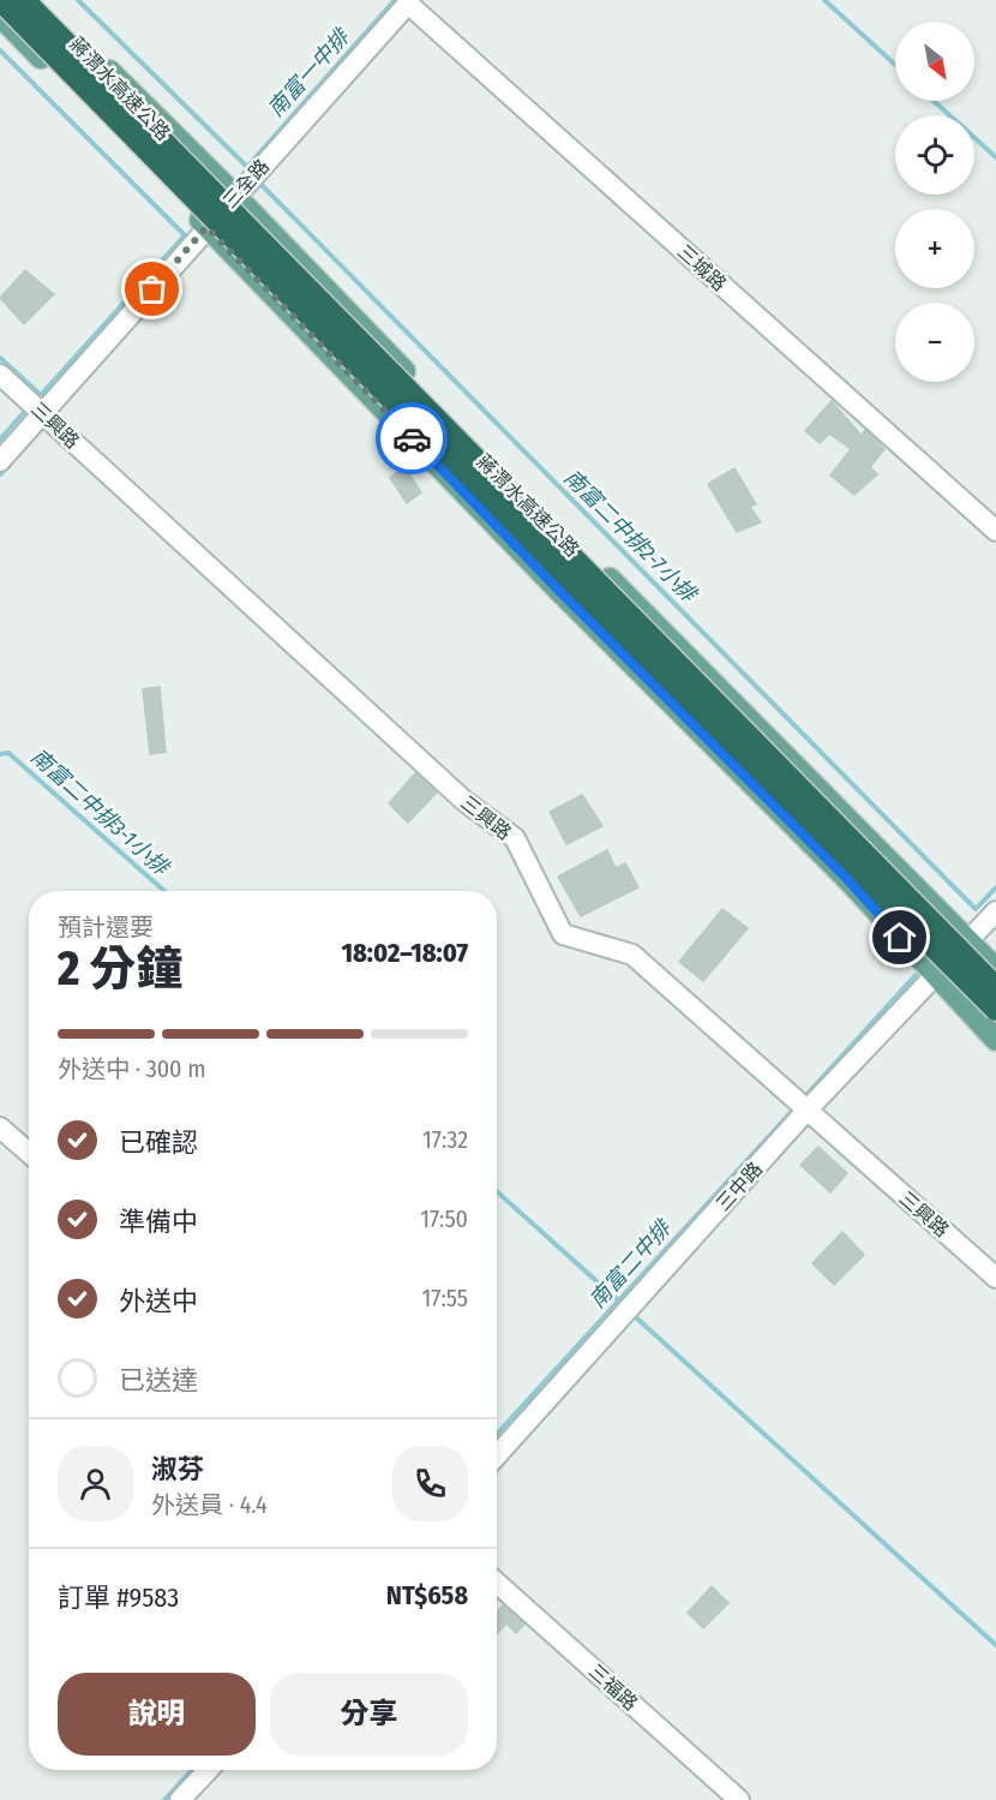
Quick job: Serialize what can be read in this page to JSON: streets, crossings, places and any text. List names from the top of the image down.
{
  "streets": {
    "highway": ["蔣渭水高速公路"],
    "street": [
      "三全路",
      "三城路",
      "三興路",
      "三中路",
      "三福路"
    ]
  },
  "crossings": [
    ["三全路", "三城路"],
    ["三全路", "三興路"],
    ["三興路", "三中路"]
  ],
  "water": [
    "南富一中排",
    "南富二中排2-7小排",
    "南富二中排3-1小排",
    "南富二中排"
  ],
  "north": "bottom right",
  "page": {
    "map_buttons": ["+", "−"],
    "heading": ["2 分鐘", "預計還要", "18:02–18:07"],
    "panel": [
      "淑芬",
      "外送員 · 4.4",
      "訂單 #9583",
      "NT$658"
    ],
    "bar": "外送中 · 300 m",
    "list": [
      ["已確認", "17:32"],
      ["準備中", "17:50"],
      ["外送中", "17:55"],
      "已送達"
    ],
    "buttons": ["說明", "分享"]
  }
}
